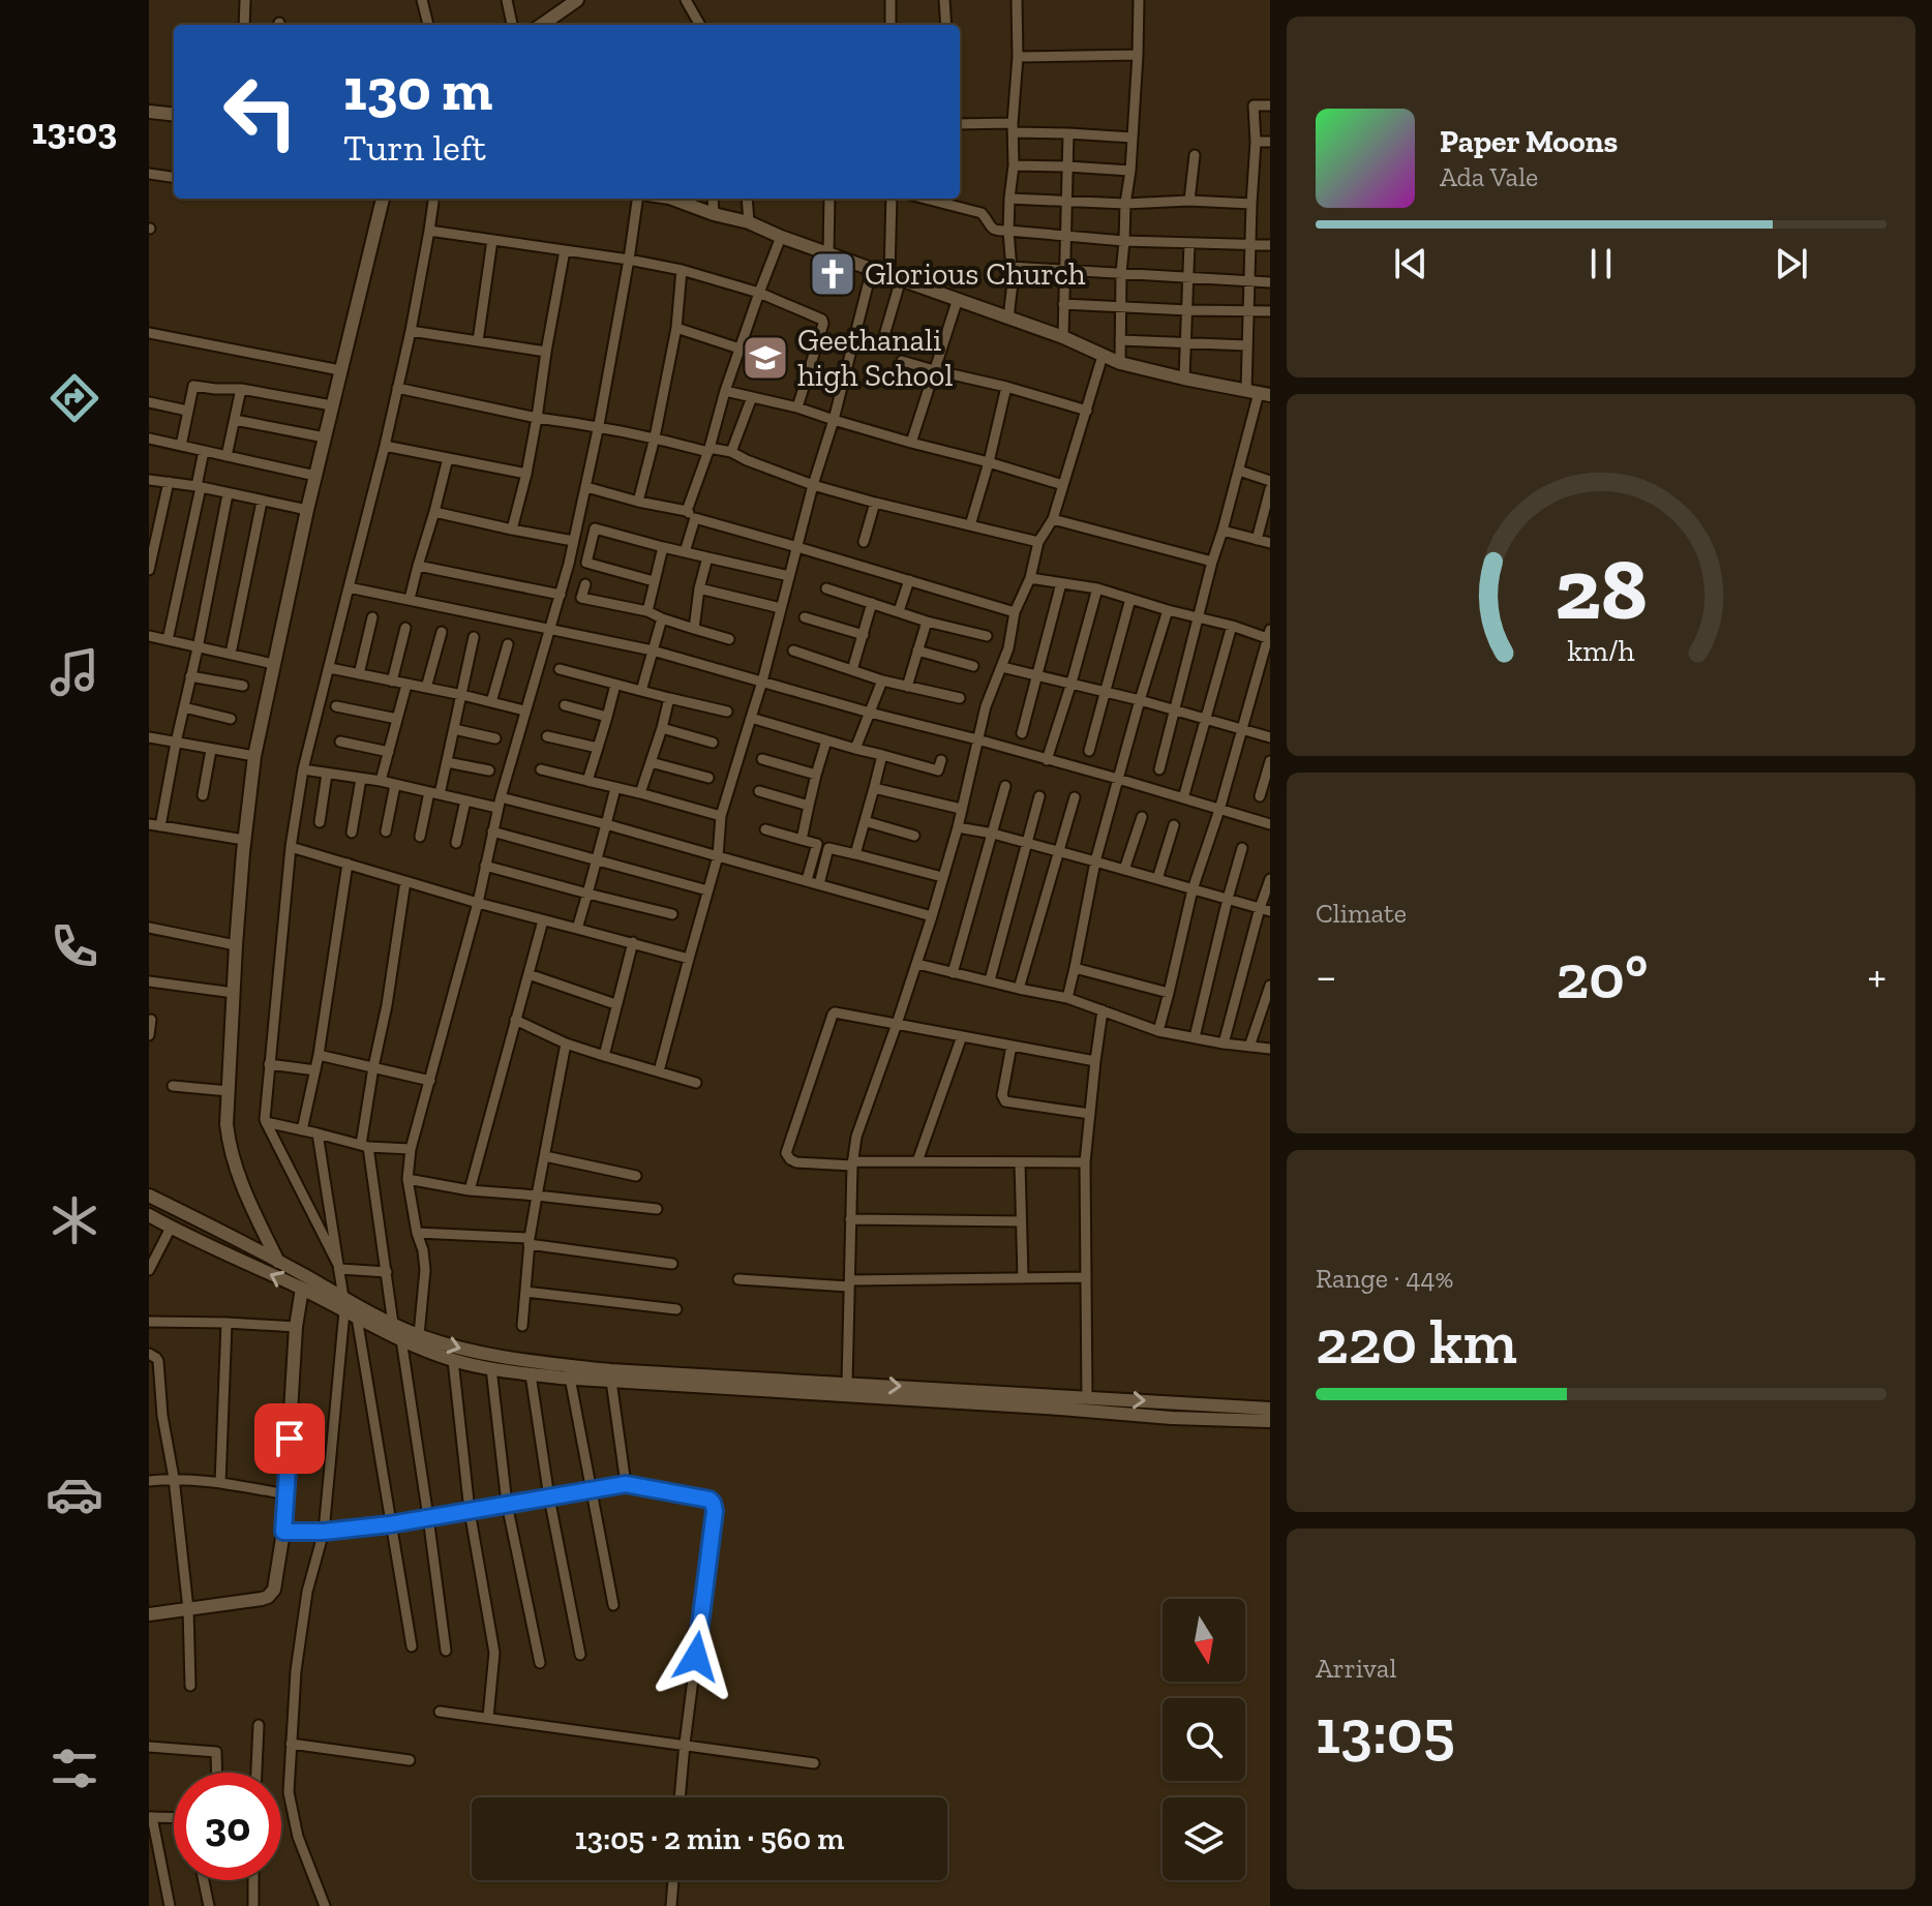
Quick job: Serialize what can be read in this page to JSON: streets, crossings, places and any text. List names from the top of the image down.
{
  "places": {
    "church": ["Glorious Church"],
    "school or university": ["Geethanali high School"]
  },
  "north": "bottom",
  "page": {
    "tabs": "13:03",
    "turn": ["130 m", "Turn left"],
    "song": ["Paper Moons", "Ada Vale"],
    "tile": [
      "Climate",
      ["Range · 44%", "220 km"],
      ["Arrival", "13:05"]
    ],
    "heat": ["−", "20°", "+"],
    "limit": "30",
    "trip": "13:05 · 2 min · 560 m",
    "gauge": ["28", "km/h"]
  }
}
